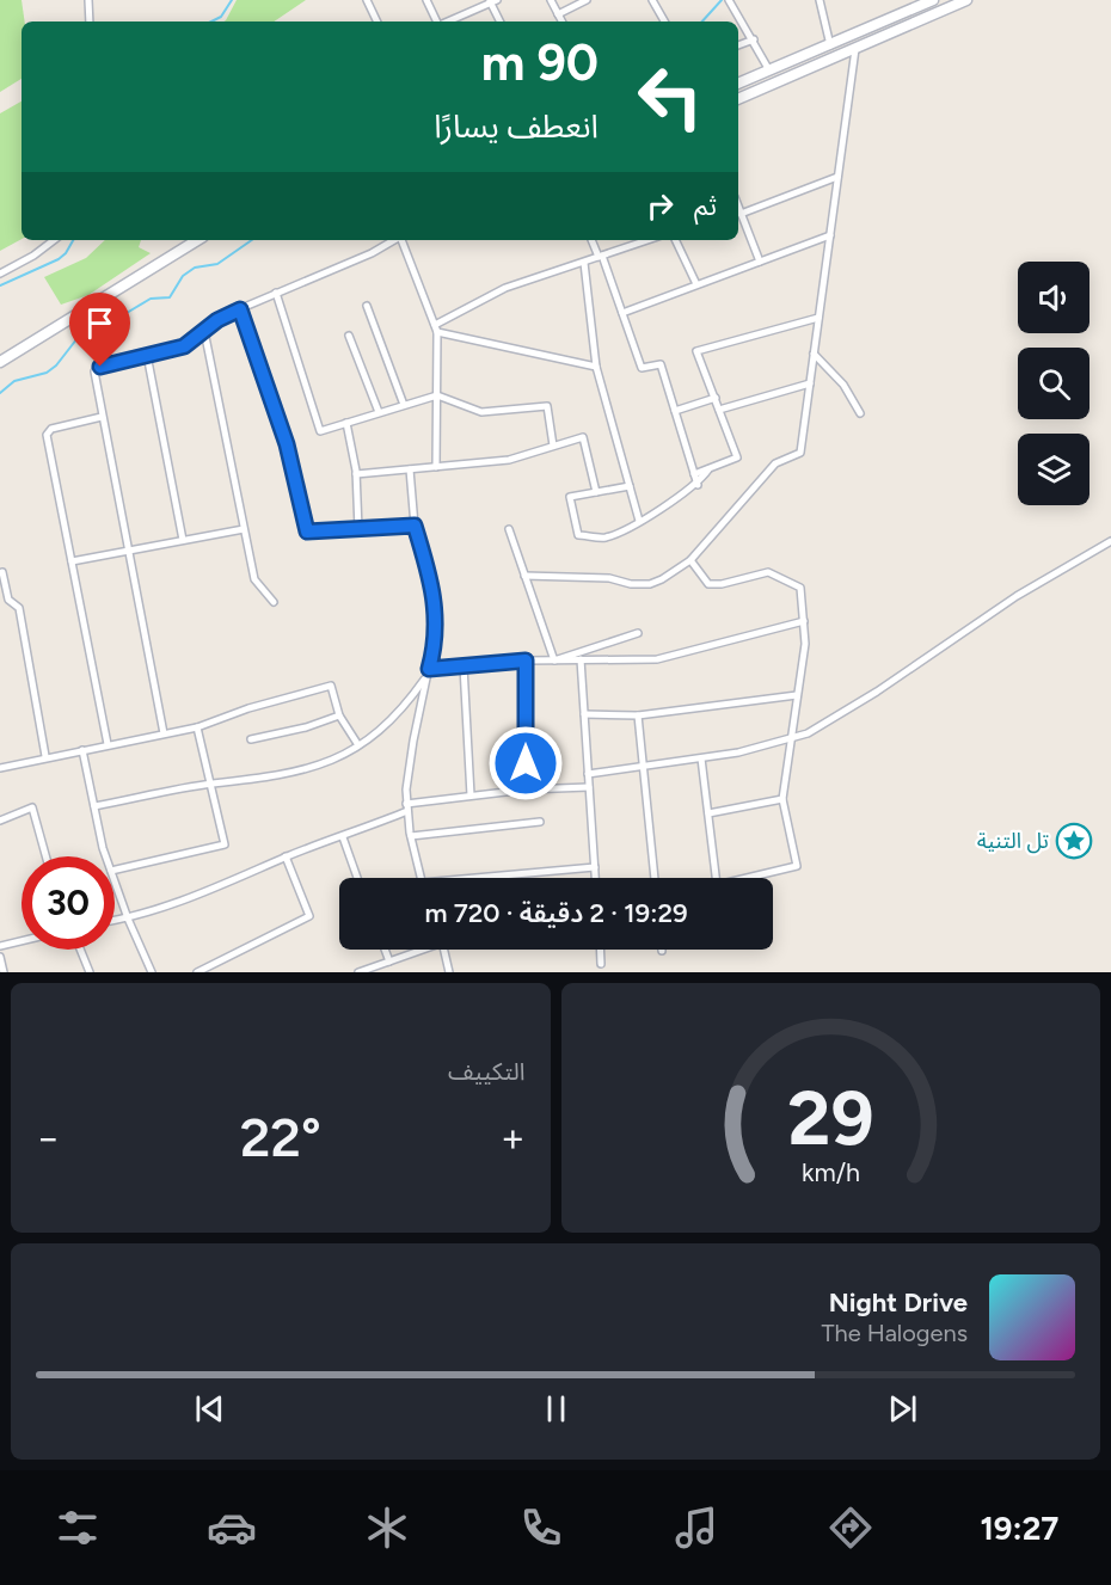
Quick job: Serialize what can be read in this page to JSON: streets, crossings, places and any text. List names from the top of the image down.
{
  "places": {
    "place": ["تل التنية"]
  },
  "page": {
    "turn": ["90 m", "انعطف يسارًا"],
    "then": "ثم",
    "limit": "30",
    "trip": "19:29 · 2 دقيقة · 720 m",
    "tile": "التكييف",
    "heat": ["−", "22°", "+"],
    "song": ["Night Drive", "The Halogens"],
    "tabs": "19:27",
    "gauge": ["29", "km/h"]
  }
}
